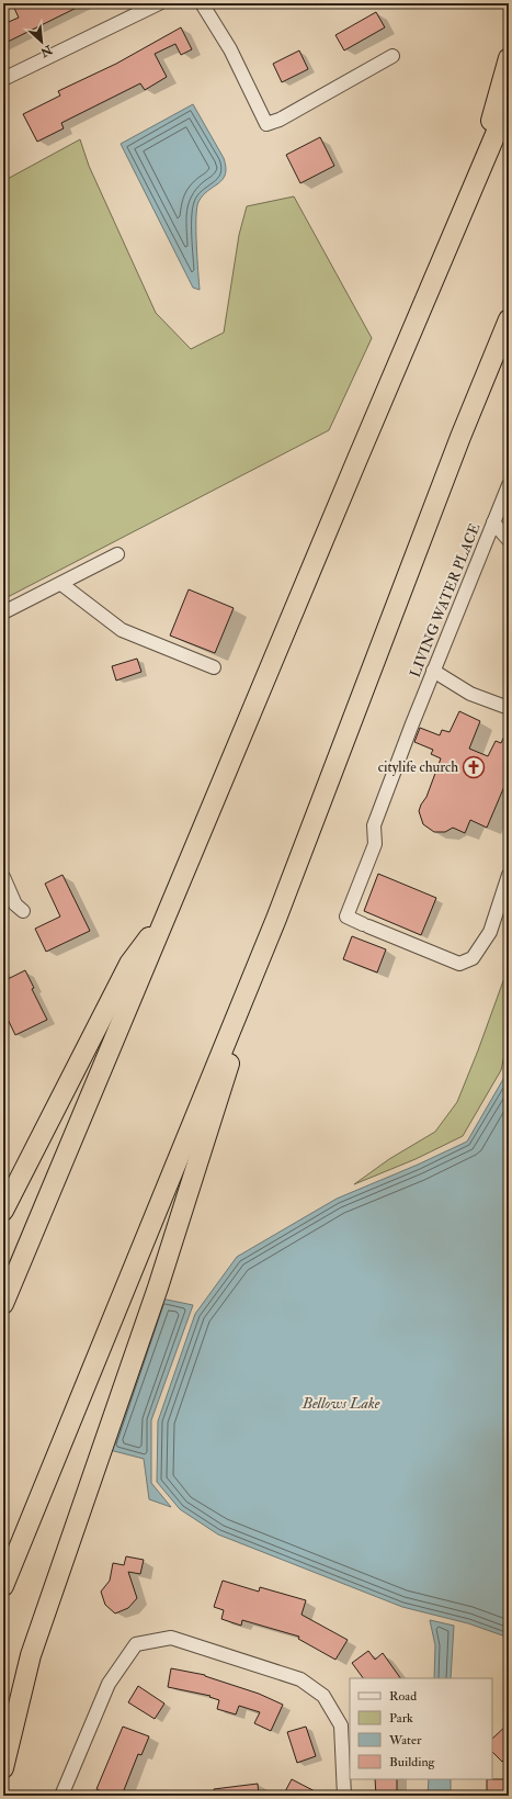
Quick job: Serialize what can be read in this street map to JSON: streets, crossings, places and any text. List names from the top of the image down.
{
  "streets": {
    "street": ["LIVING WATER PLACE"]
  },
  "water": ["Bellows Lake"],
  "places": {
    "church": ["citylife church"]
  },
  "legend": [
    "Road",
    "Park",
    "Water",
    "Building"
  ],
  "north": "bottom right"
}
